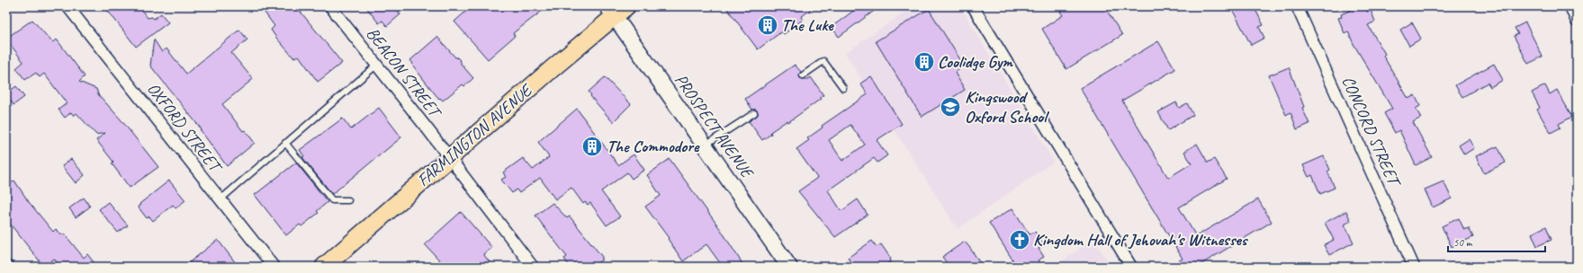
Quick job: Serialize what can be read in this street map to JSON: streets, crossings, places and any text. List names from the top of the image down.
{
  "streets": {
    "main road": ["PROSPECT AVENUE", "FARMINGTON AVENUE"],
    "street": ["BEACON STREET", "OXFORD STREET", "CONCORD STREET"]
  },
  "crossings": [
    ["BEACON STREET", "FARMINGTON AVENUE"],
    ["PROSPECT AVENUE", "FARMINGTON AVENUE"]
  ],
  "places": {
    "building": ["The Luke", "Coolidge Gym", "The Commodore"],
    "school or university": ["Kingswood Oxford School"],
    "church": ["Kingdom Hall of Jehovah's Witnesses"]
  },
  "scale_bar": "50 m"
}
